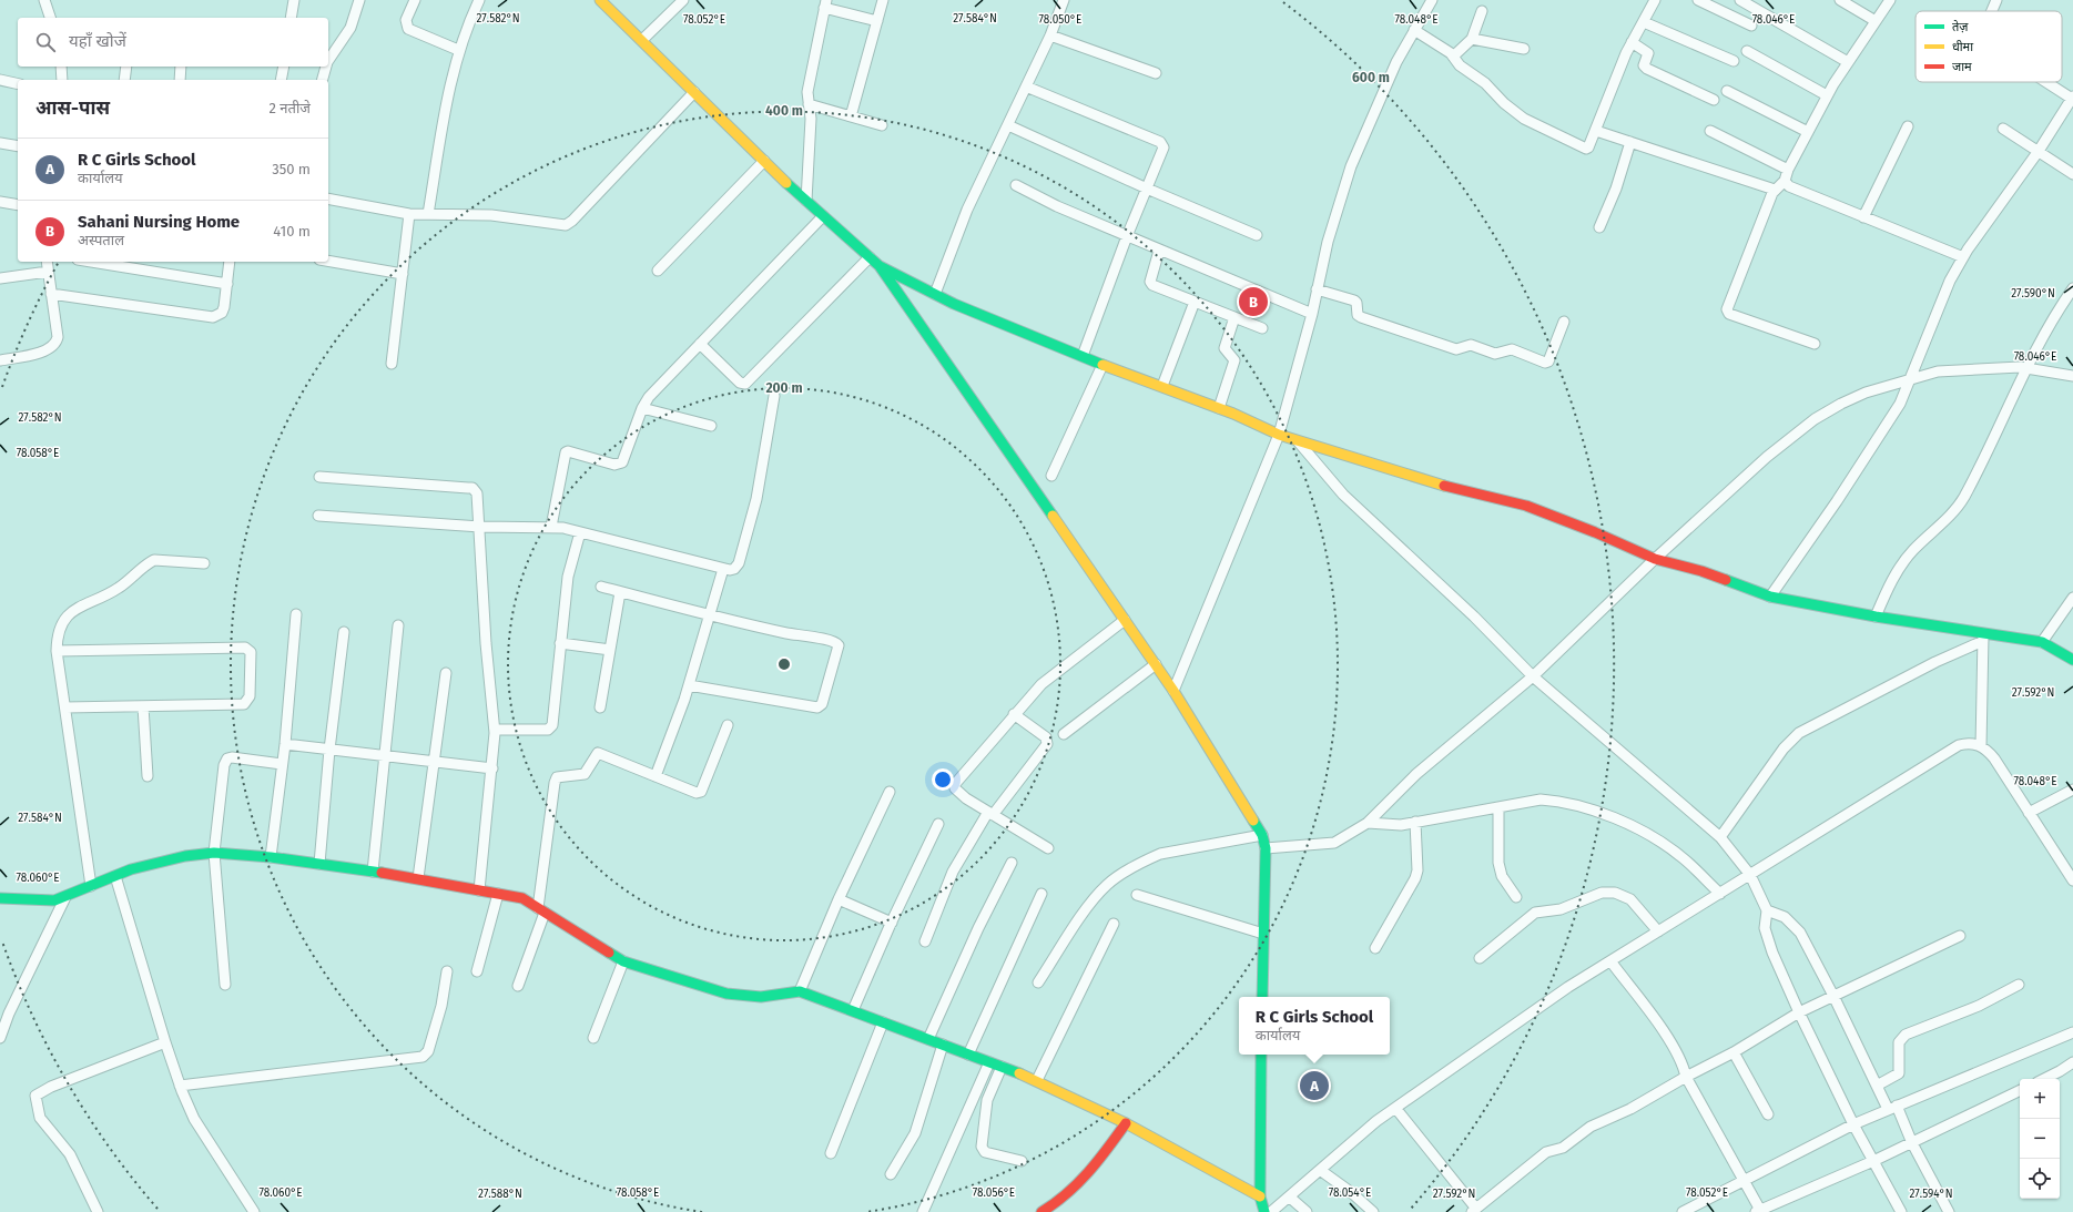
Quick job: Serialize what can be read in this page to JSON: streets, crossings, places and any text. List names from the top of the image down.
{
  "legend": ["तेज़", "धीमा", "जाम"],
  "page": {
    "search": "यहाँ खोजें",
    "heading": ["आस-पास", "2 नतीजे"],
    "list": [
      {
        "mark": "A",
        "name": "R C Girls School",
        "note": "कार्यालय",
        "value": "350 m"
      },
      {
        "mark": "B",
        "name": "Sahani Nursing Home",
        "note": "अस्पताल",
        "value": "410 m"
      }
    ],
    "pins": ["B", "A"],
    "popup": ["R C Girls School", "कार्यालय"],
    "map_buttons": ["+", "−"]
  },
  "coordinates": [
    "27.582°N",
    "27.584°N",
    "78.046°E",
    "78.052°E",
    "78.050°E",
    "78.048°E",
    "27.590°N",
    "78.058°E",
    "27.592°N",
    "78.060°E",
    "78.056°E",
    "78.054°E",
    "27.588°N",
    "27.594°N"
  ],
  "rings": ["600 m", "400 m", "200 m"]
}
